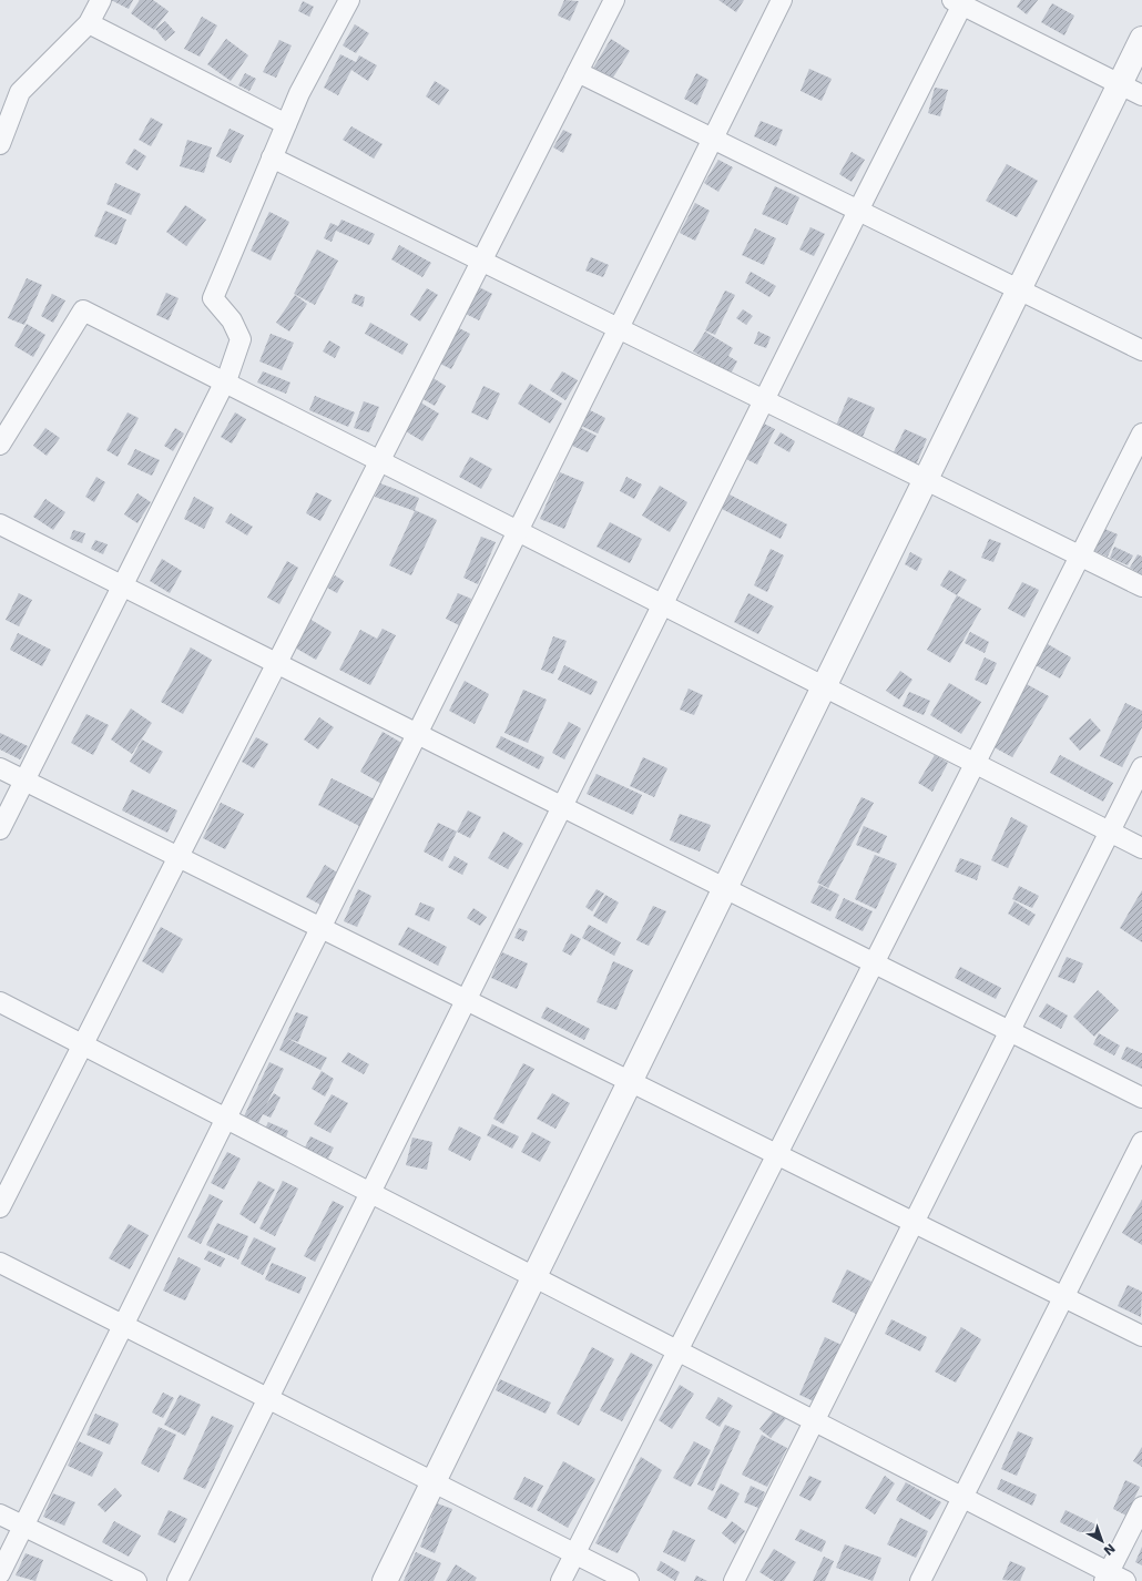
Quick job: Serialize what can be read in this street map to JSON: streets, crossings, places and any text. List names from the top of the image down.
{
  "north": "bottom right"
}
